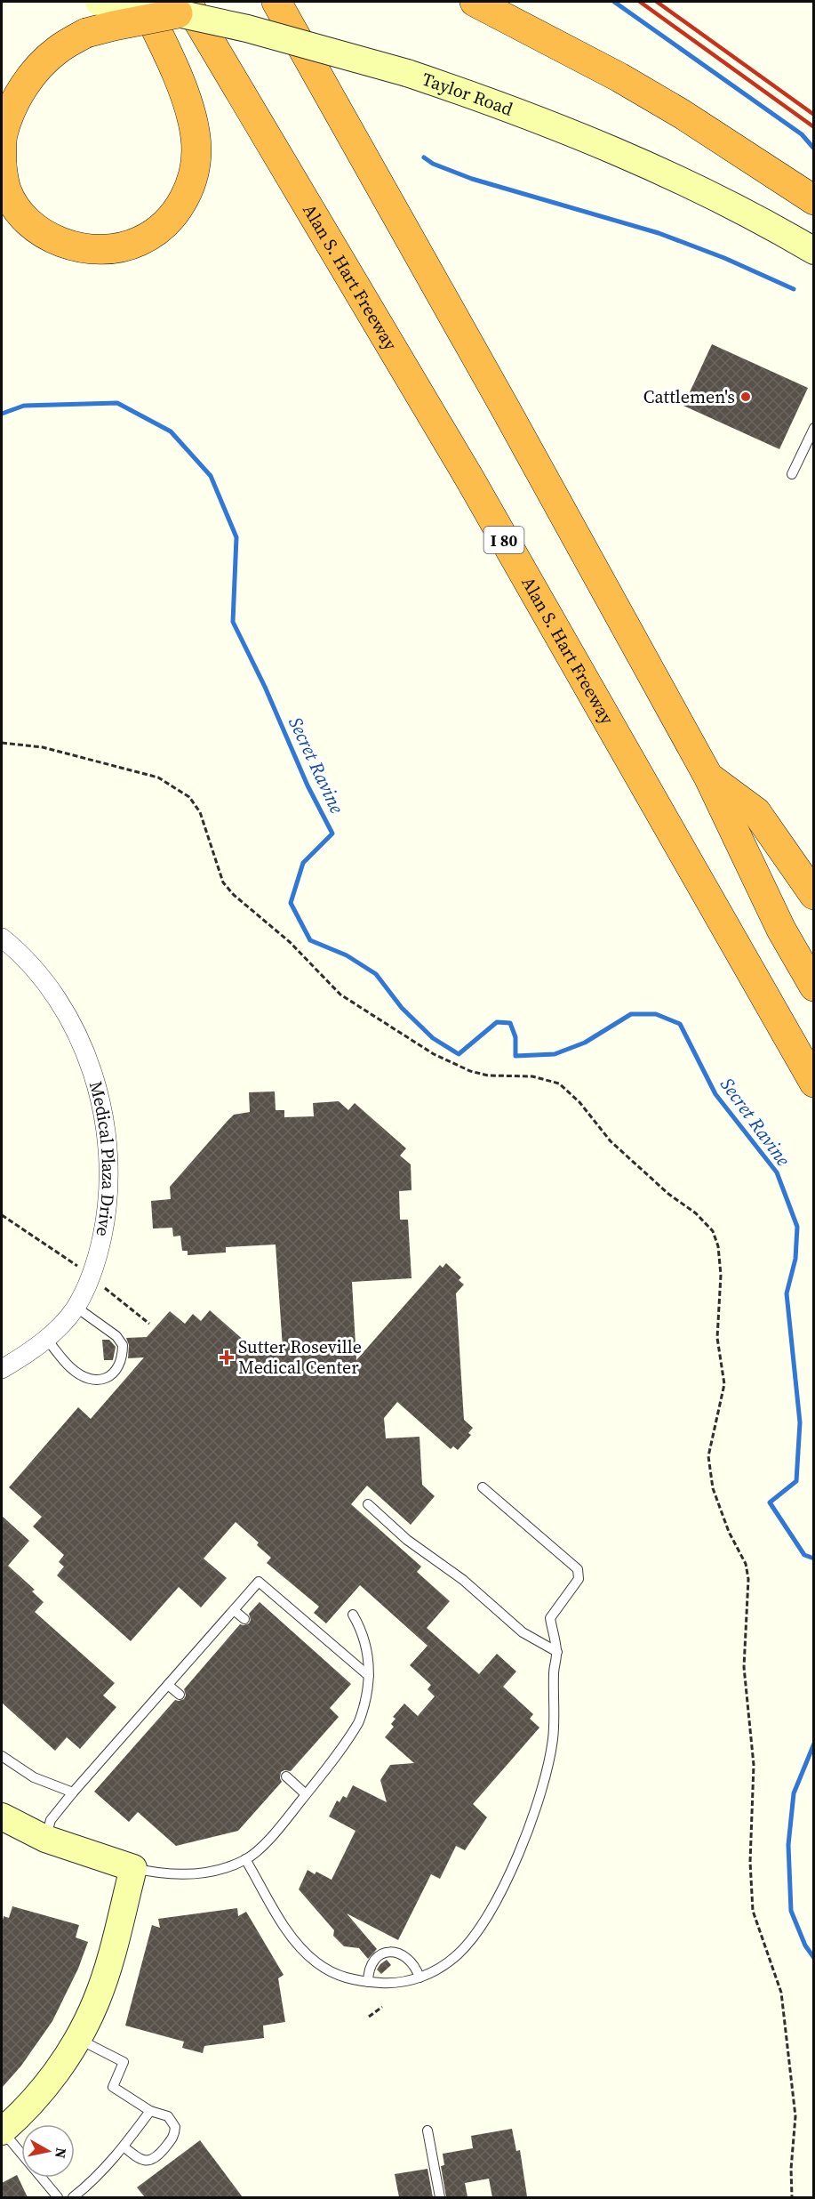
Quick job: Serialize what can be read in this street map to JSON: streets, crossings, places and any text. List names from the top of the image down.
{
  "streets": {
    "highway": ["Alan S. Hart Freeway", "I 80"],
    "main road": ["Taylor Road"],
    "street": ["Medical Plaza Drive"]
  },
  "crossings": [
    ["Taylor Road", "Alan S. Hart Freeway"]
  ],
  "water": ["Secret Ravine"],
  "places": {
    "other": ["Cattlemen's"],
    "health": ["Sutter Roseville Medical Center"]
  },
  "north": "right"
}
